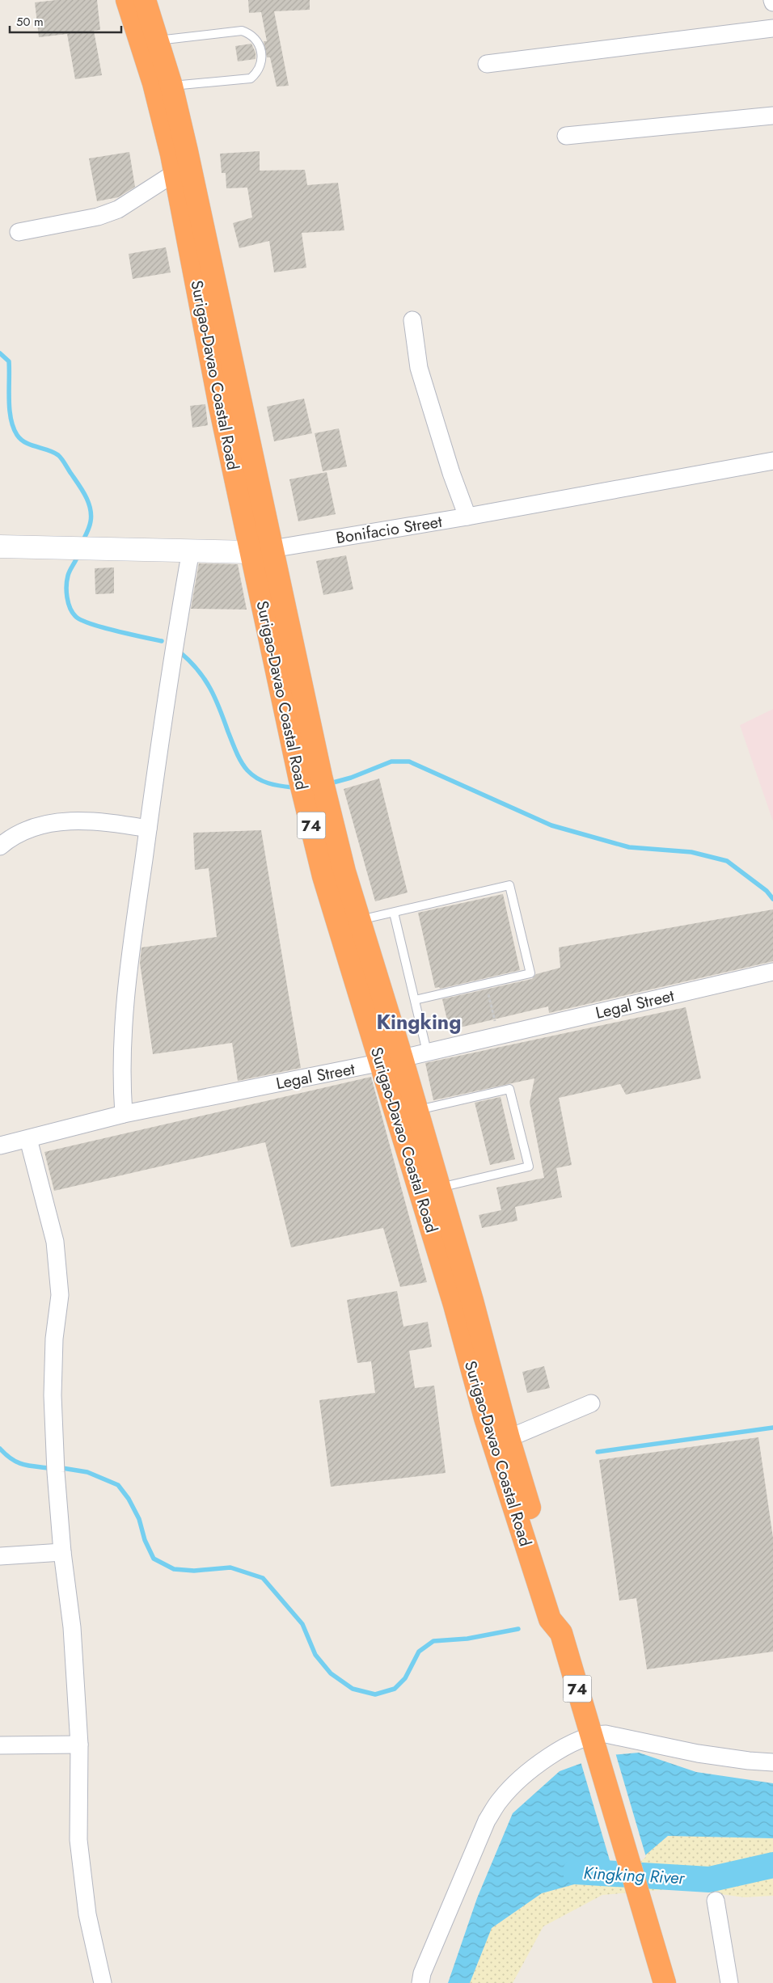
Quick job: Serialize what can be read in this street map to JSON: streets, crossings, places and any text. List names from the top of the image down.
{
  "streets": {
    "highway": ["Surigao-Davao Coastal Road", "74"],
    "street": ["Bonifacio Street", "Legal Street"]
  },
  "crossings": [
    ["Surigao-Davao Coastal Road", "Bonifacio Street"],
    ["Surigao-Davao Coastal Road", "Legal Street"]
  ],
  "districts": ["Kingking"],
  "water": ["Kingking River"],
  "scale_bar": "50 m"
}
